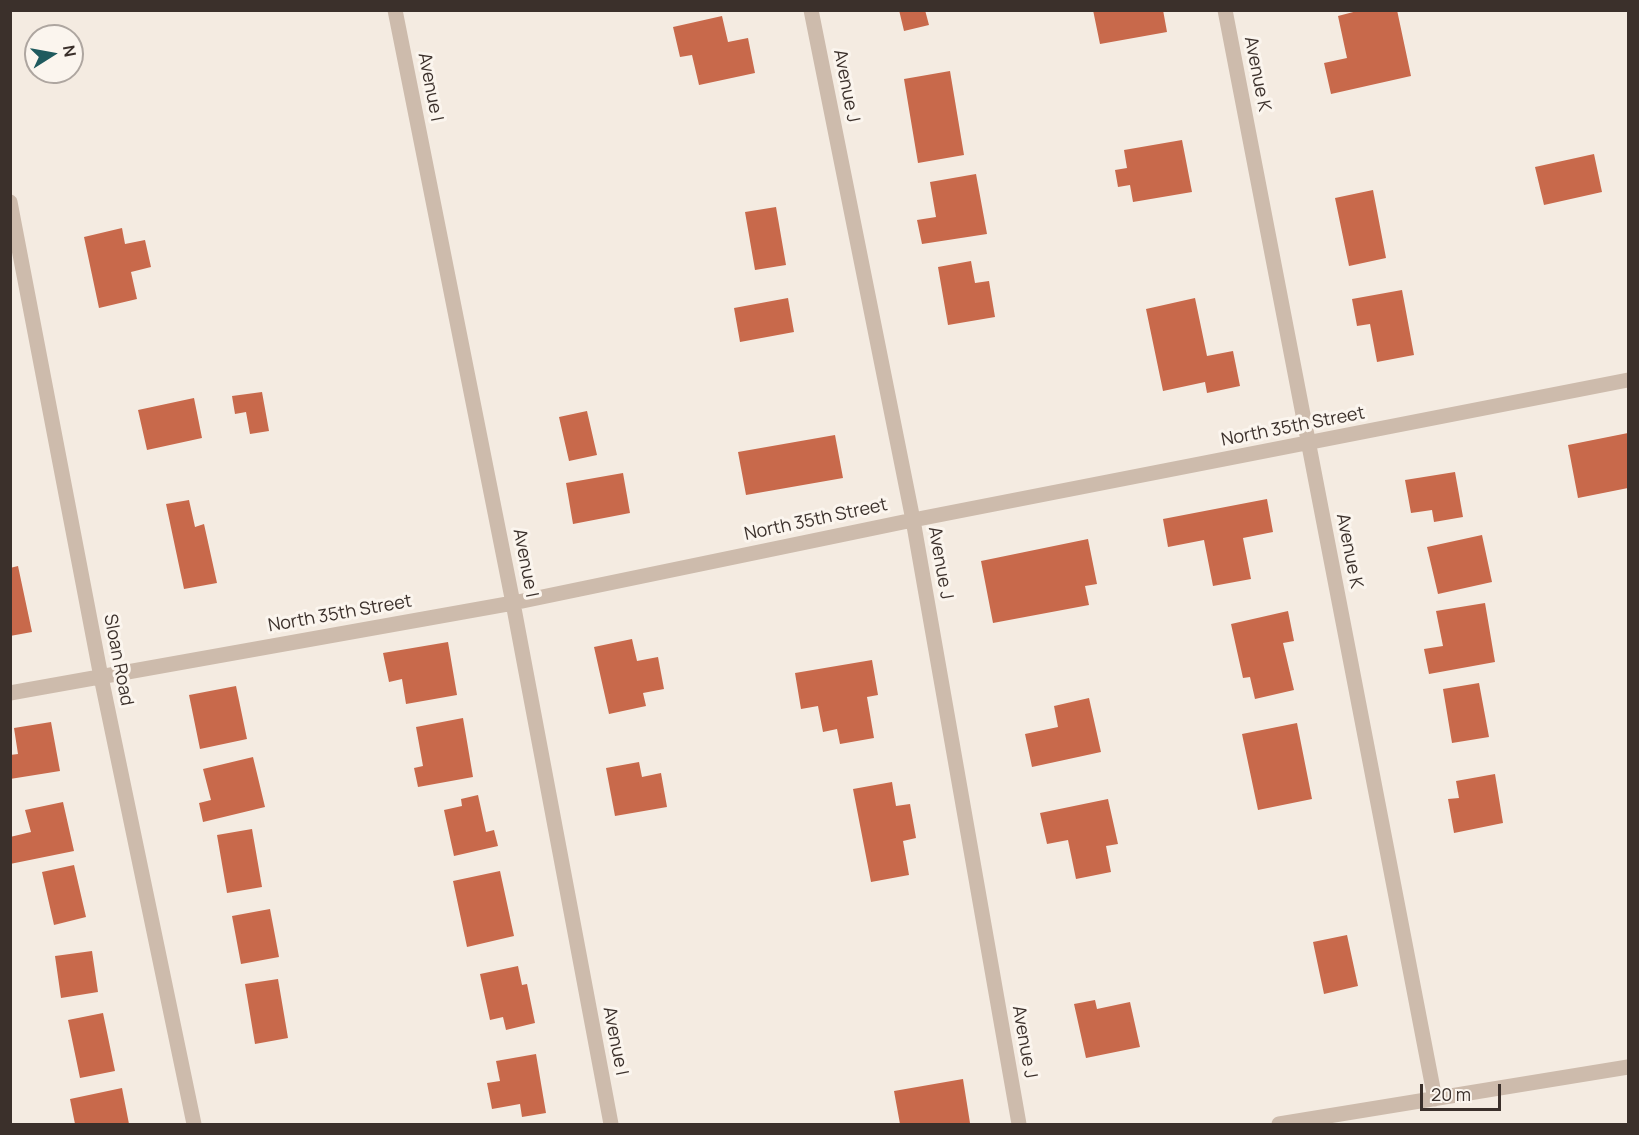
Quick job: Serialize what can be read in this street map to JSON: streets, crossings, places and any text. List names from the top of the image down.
{
  "streets": {
    "street": [
      "Avenue K",
      "Avenue J",
      "Avenue I",
      "North 35th Street",
      "Sloan Road"
    ]
  },
  "crossings": [
    ["Avenue K", "North 35th Street"],
    ["Avenue J", "North 35th Street"],
    ["Avenue I", "North 35th Street"],
    ["North 35th Street", "Sloan Road"]
  ],
  "scale_bar": "20 m",
  "north": "right"
}
